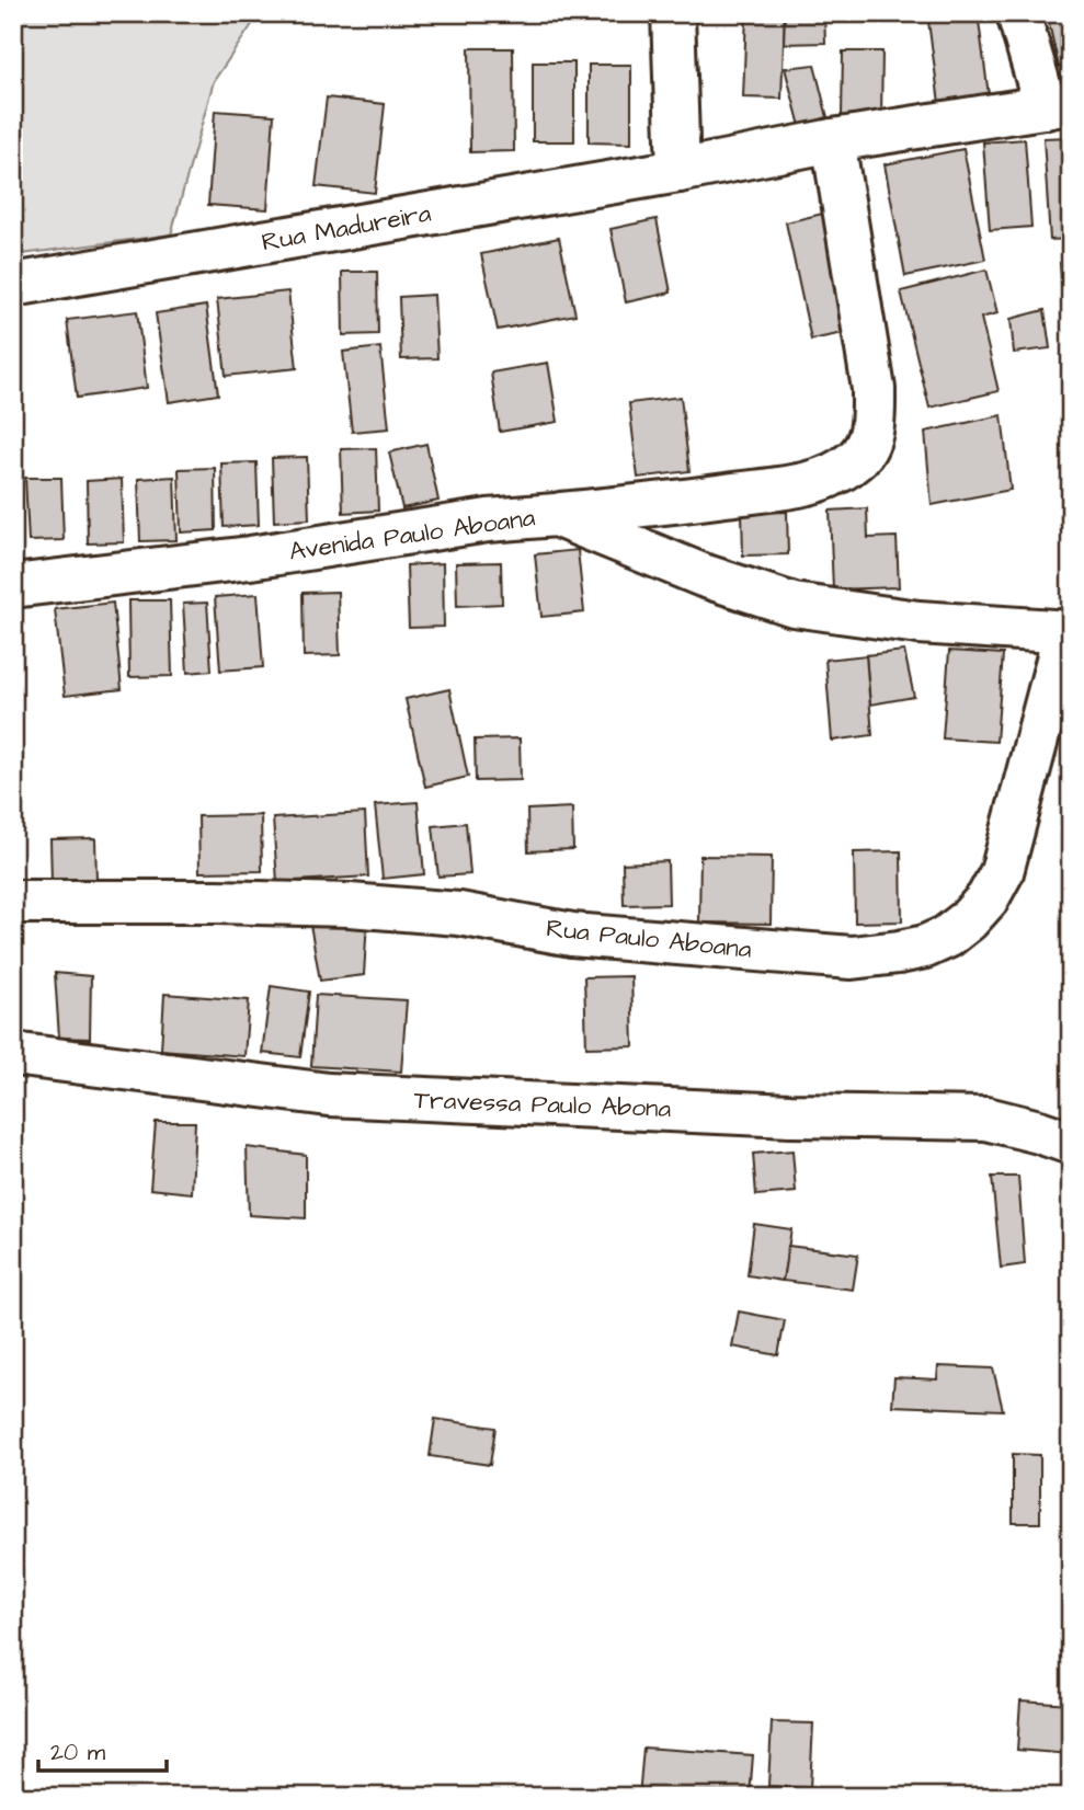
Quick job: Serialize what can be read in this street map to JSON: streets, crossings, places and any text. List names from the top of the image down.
{
  "streets": {
    "street": [
      "Rua Madureira",
      "Avenida Paulo Aboana",
      "Rua Paulo Aboana",
      "Travessa Paulo Abona"
    ]
  },
  "crossings": [
    ["Avenida Paulo Aboana", "Rua Paulo Aboana"]
  ],
  "scale_bar": "20 m"
}
